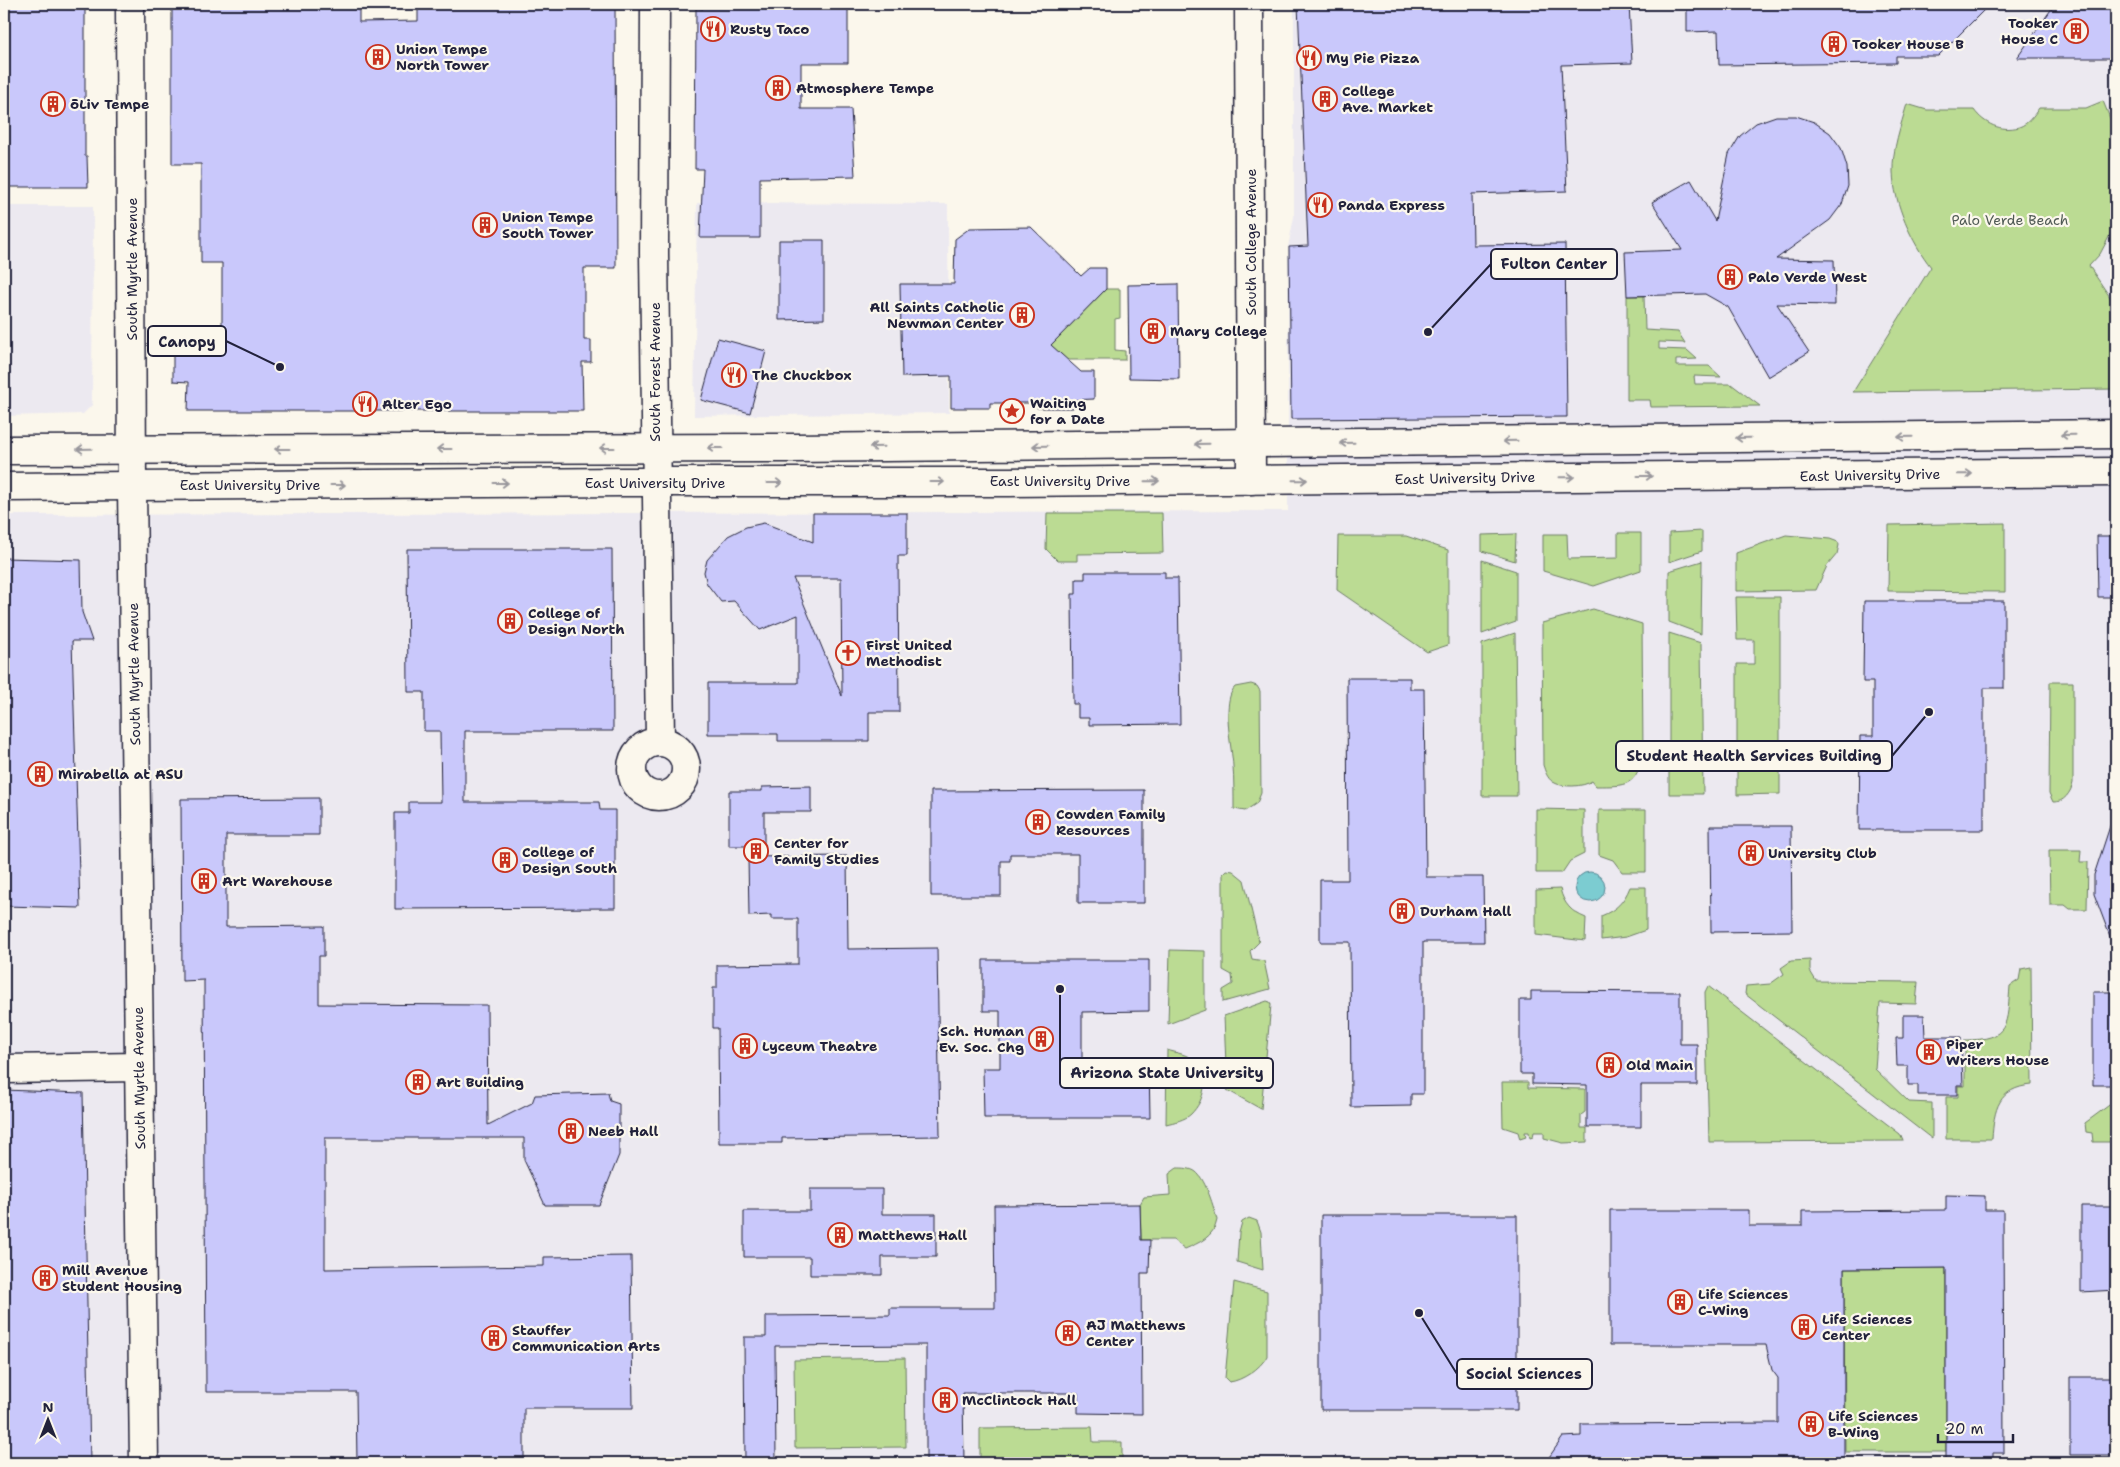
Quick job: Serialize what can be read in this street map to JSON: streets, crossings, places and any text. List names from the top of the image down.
{
  "streets": {
    "main road": [
      "South College Avenue",
      "South Myrtle Avenue",
      "South Forest Avenue",
      "East University Drive"
    ]
  },
  "crossings": [
    ["South College Avenue", "East University Drive"],
    ["South Myrtle Avenue", "East University Drive"],
    ["South Forest Avenue", "East University Drive"]
  ],
  "parks": ["Palo Verde Beach"],
  "places": {
    "restaurant": [
      "Rusty Taco",
      "My Pie Pizza",
      "Panda Express",
      "The Chuckbox",
      "Alter Ego"
    ],
    "building": [
      "Tooker House C",
      "Tooker House B",
      "Union Tempe North Tower",
      "Atmosphere Tempe",
      "College Ave. Market",
      "ōLiv Tempe",
      "Union Tempe South Tower",
      "Palo Verde West",
      "All Saints Catholic Newman Center",
      "Mary College",
      "College of Design North",
      "Mirabella at ASU",
      "Cowden Family Resources",
      "Center for Family Studies",
      "University Club",
      "College of Design South",
      "Art Warehouse",
      "Durham Hall",
      "Sch. Human Ev. Soc. Chg",
      "Lyceum Theatre",
      "Piper Writers House",
      "Old Main",
      "Art Building",
      "Neeb Hall",
      "Matthews Hall",
      "Mill Avenue Student Housing",
      "Life Sciences C-Wing",
      "Life Sciences Center",
      "AJ Matthews Center",
      "Stauffer Communication Arts",
      "McClintock Hall",
      "Life Sciences B-Wing"
    ],
    "other": [
      "Fulton Center",
      "Canopy",
      "Student Health Services Building",
      "Arizona State University",
      "Social Sciences"
    ],
    "place": ["Waiting for a Date"],
    "church": ["First United Methodist"]
  },
  "scale_bar": "20 m",
  "north": "top"
}
